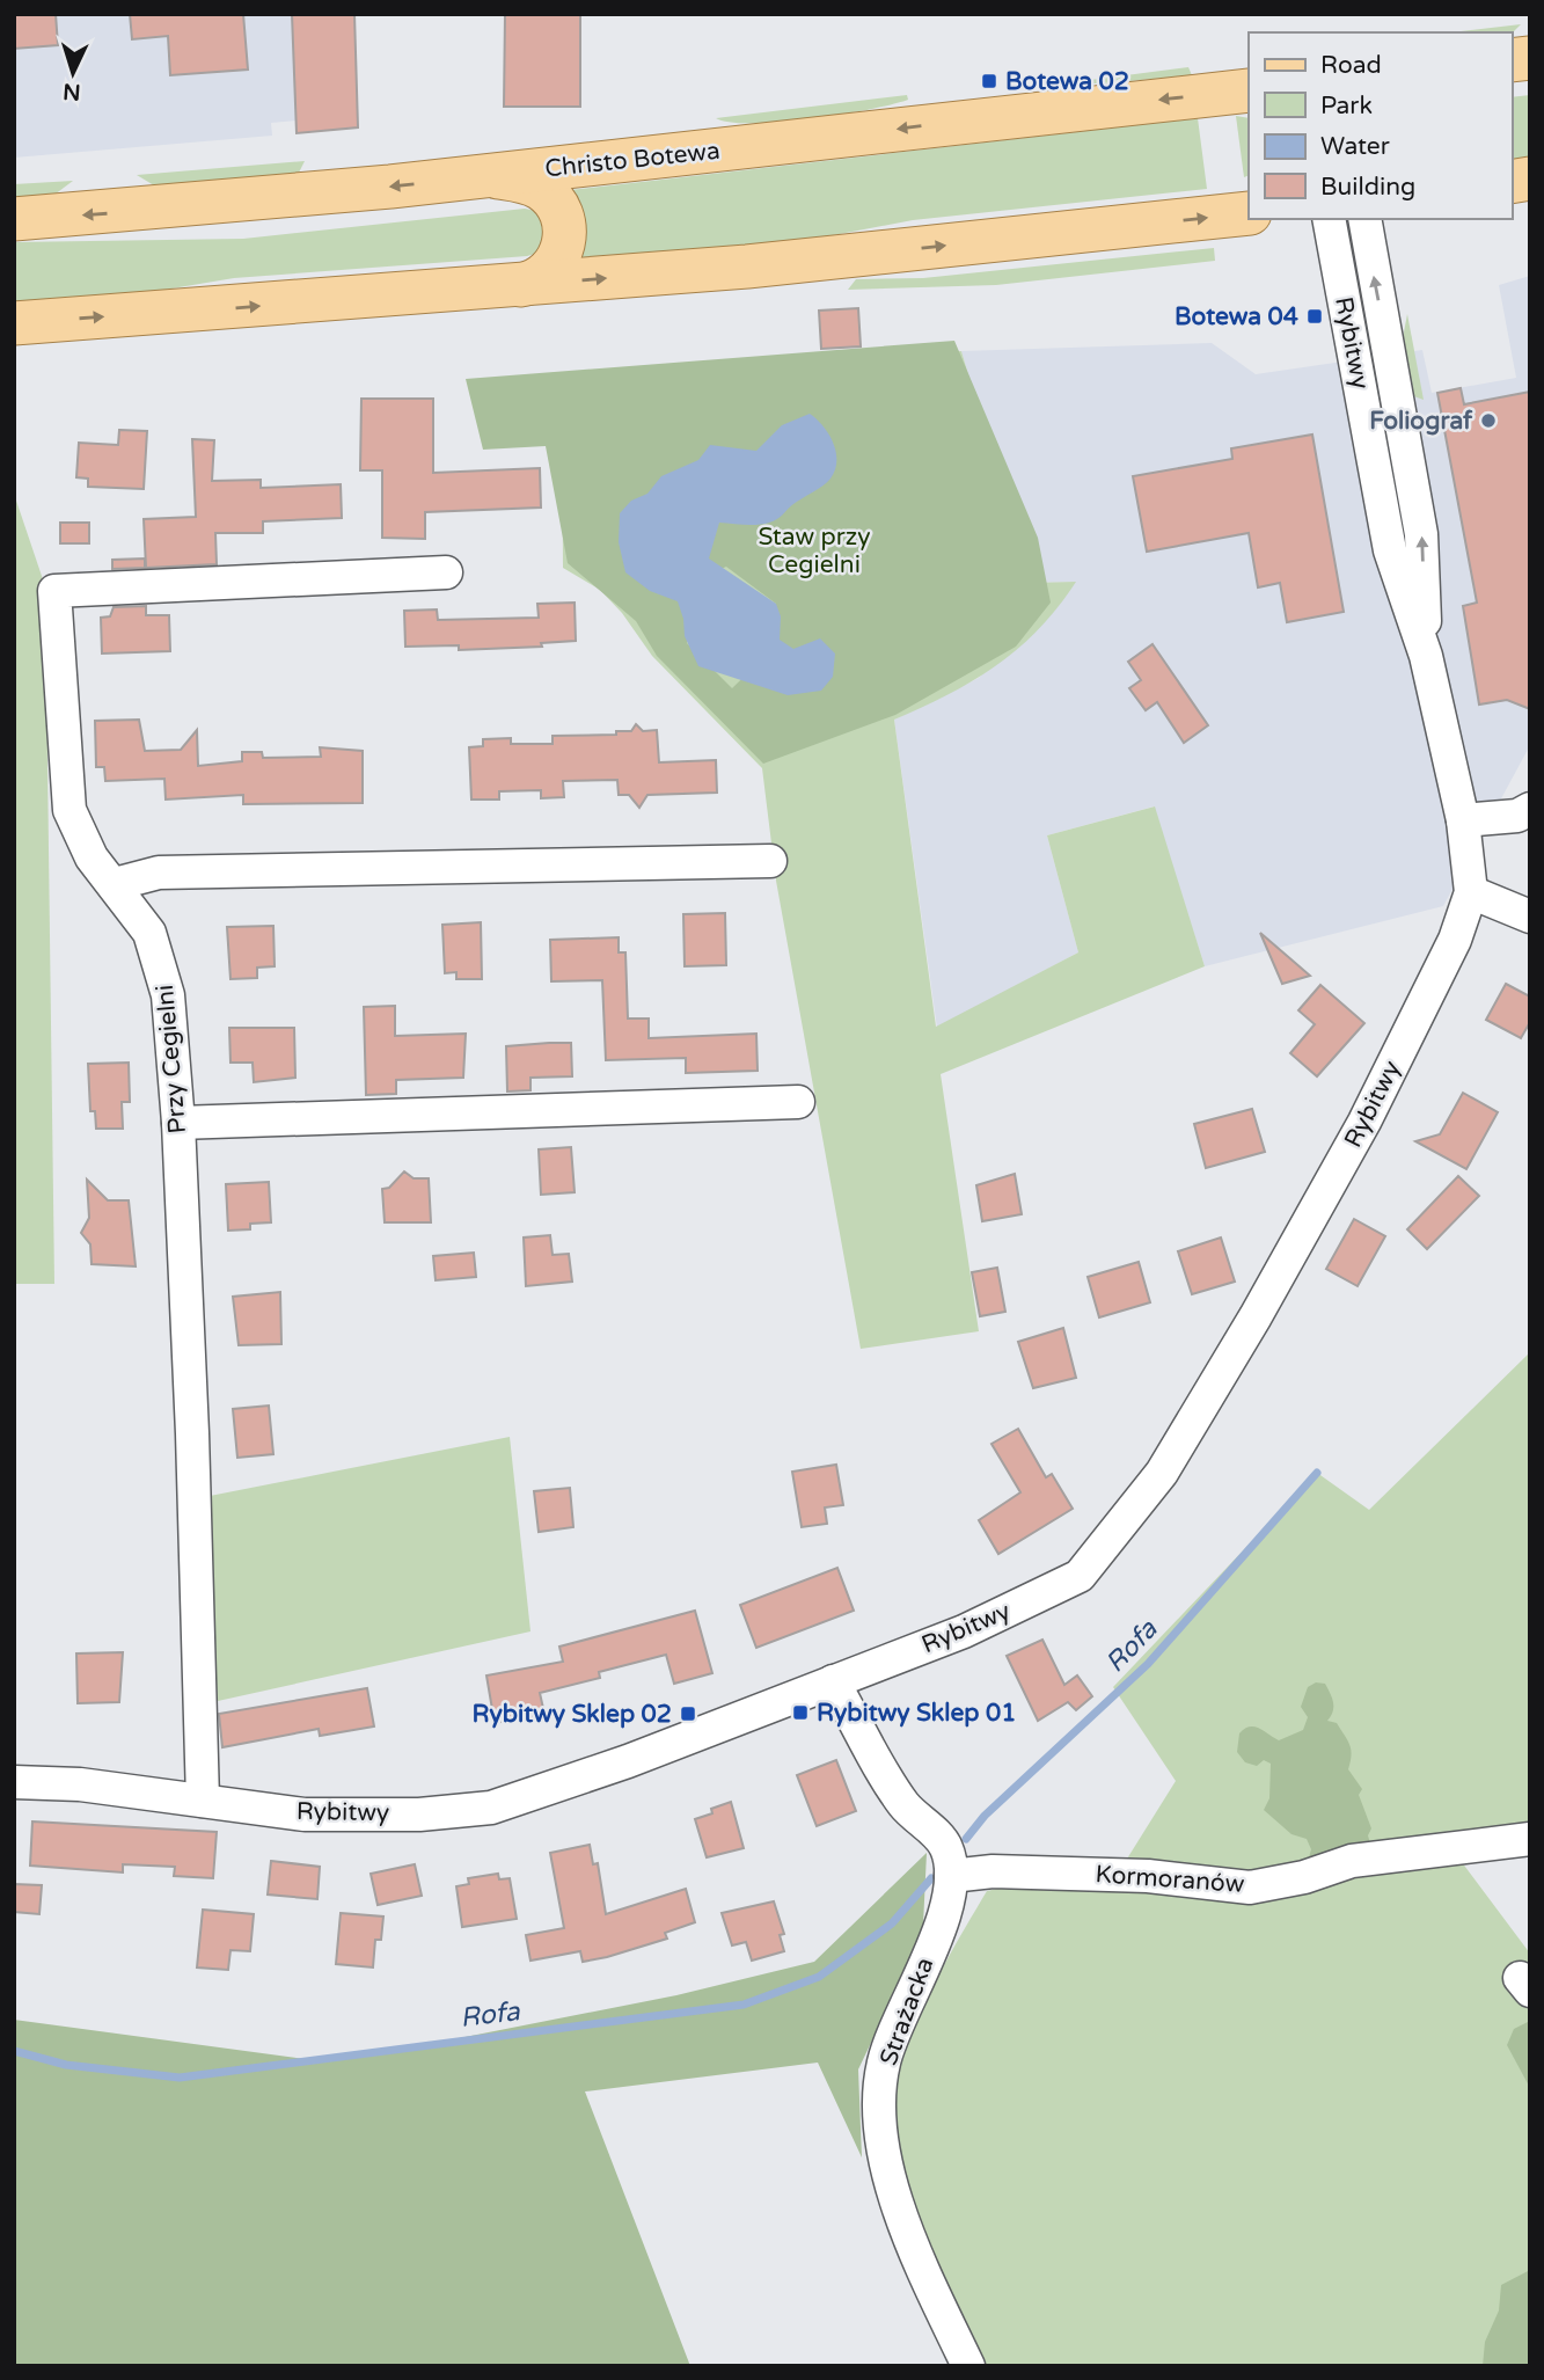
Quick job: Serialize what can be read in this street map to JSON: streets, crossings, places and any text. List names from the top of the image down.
{
  "streets": {
    "main road": ["Christo Botewa"],
    "street": [
      "Rybitwy",
      "Przy Cegielni",
      "Kormoranów",
      "Strażacka"
    ]
  },
  "crossings": [
    ["Rybitwy", "Przy Cegielni"],
    ["Kormoranów", "Strażacka"]
  ],
  "water": ["Rofa"],
  "parks": ["Staw przy Cegielni"],
  "places": {
    "transit": [
      "Botewa 02",
      "Botewa 04",
      "Rybitwy Sklep 01",
      "Rybitwy Sklep 02"
    ],
    "other": ["Foliograf"]
  },
  "legend": [
    "Road",
    "Park",
    "Water",
    "Building"
  ],
  "north": "bottom"
}
